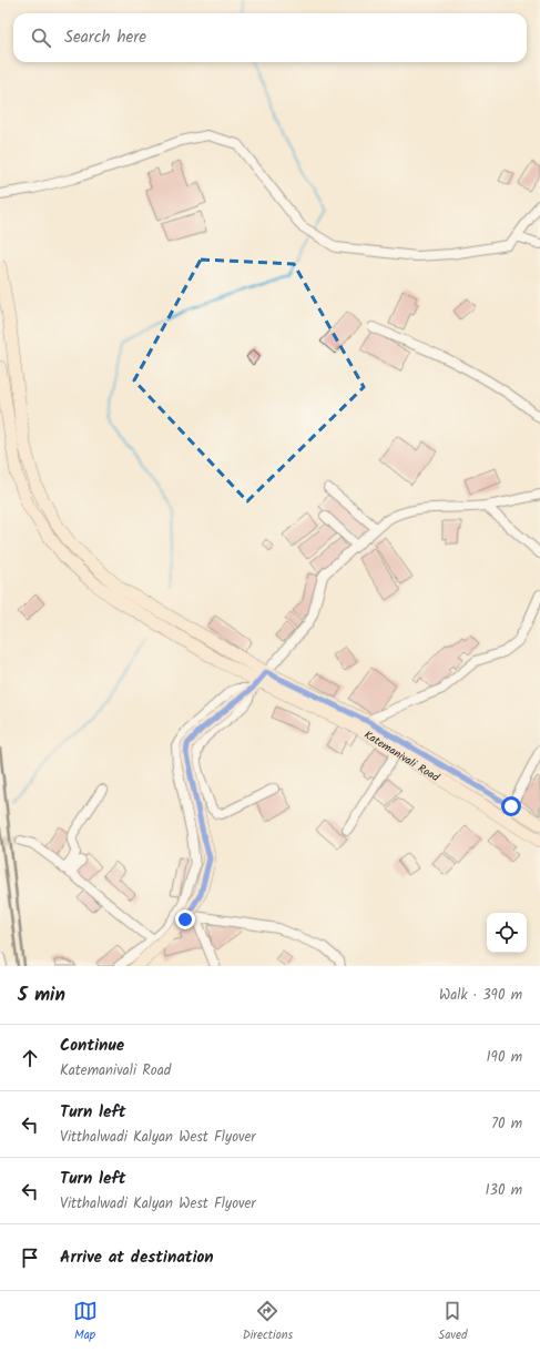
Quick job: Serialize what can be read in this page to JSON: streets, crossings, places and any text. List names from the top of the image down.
{
  "streets": {
    "main road": ["Katemanivali Road"]
  },
  "page": {
    "search": "Search here",
    "heading": ["5 min", "Walk · 390 m"],
    "list": [
      ["Continue", "Katemanivali Road", "190 m"],
      ["Turn left", "Vitthalwadi Kalyan West Flyover", "70 m"],
      ["Turn left", "Vitthalwadi Kalyan West Flyover", "130 m"],
      "Arrive at destination"
    ],
    "nav": ["Map", "Directions", "Saved"]
  }
}
